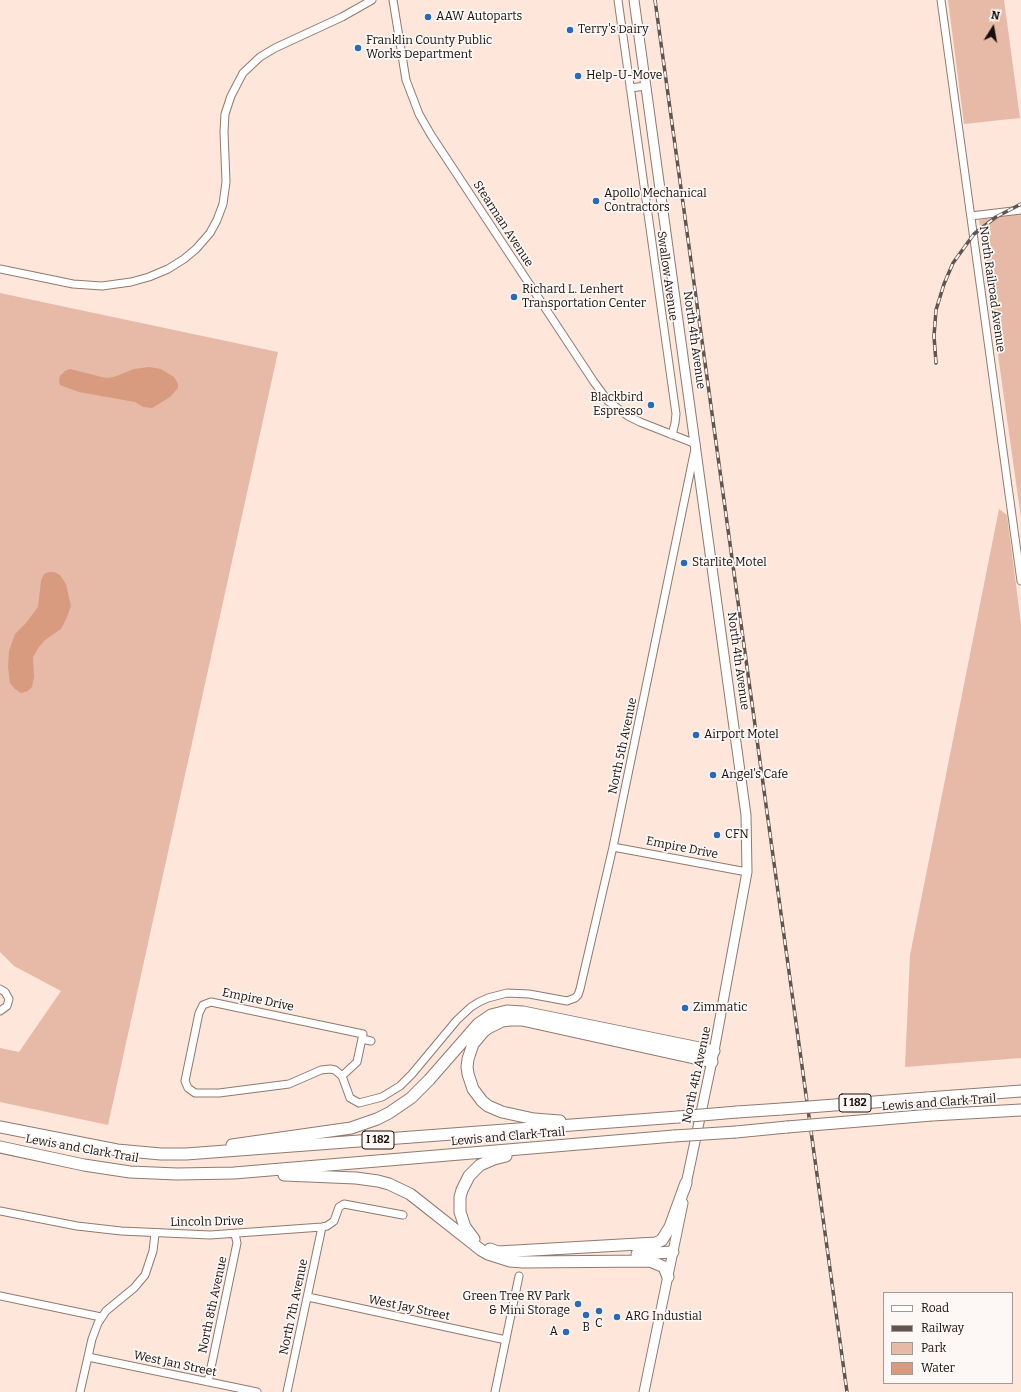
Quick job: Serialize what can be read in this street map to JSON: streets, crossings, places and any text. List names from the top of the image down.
{
  "streets": {
    "highway": ["I 182", "Lewis and Clark Trail"],
    "main road": ["North 4th Avenue"],
    "street": [
      "Stearman Avenue",
      "Swallow Avenue",
      "North Railroad Avenue",
      "North 5th Avenue",
      "Empire Drive",
      "Lincoln Drive",
      "North 8th Avenue",
      "North 7th Avenue",
      "West Jay Street",
      "West Jan Street"
    ]
  },
  "crossings": [
    ["Stearman Avenue", "Swallow Avenue"],
    ["Stearman Avenue", "North 4th Avenue"],
    ["Stearman Avenue", "North 5th Avenue"],
    ["North 4th Avenue", "North 5th Avenue"],
    ["North 4th Avenue", "Empire Drive"],
    ["North 5th Avenue", "Empire Drive"],
    ["Lincoln Drive", "North 8th Avenue"],
    ["Lincoln Drive", "North 7th Avenue"],
    ["North 8th Avenue", "West Jan Street"],
    ["North 7th Avenue", "West Jay Street"]
  ],
  "places": [
    "AAW Autoparts",
    "Terry's Dairy",
    "Franklin County Public Works Department",
    "Help-U-Move",
    "Apollo Mechanical Contractors",
    "Richard L. Lenhert Transportation Center",
    "Blackbird Espresso",
    "Starlite Motel",
    "Airport Motel",
    "Angel's Cafe",
    "CFN",
    "Zimmatic",
    "Green Tree RV Park & Mini Storage",
    "C",
    "B",
    "ARG Industial",
    "A"
  ],
  "legend": [
    "Road",
    "Railway",
    "Park",
    "Water"
  ],
  "north": "top"
}
